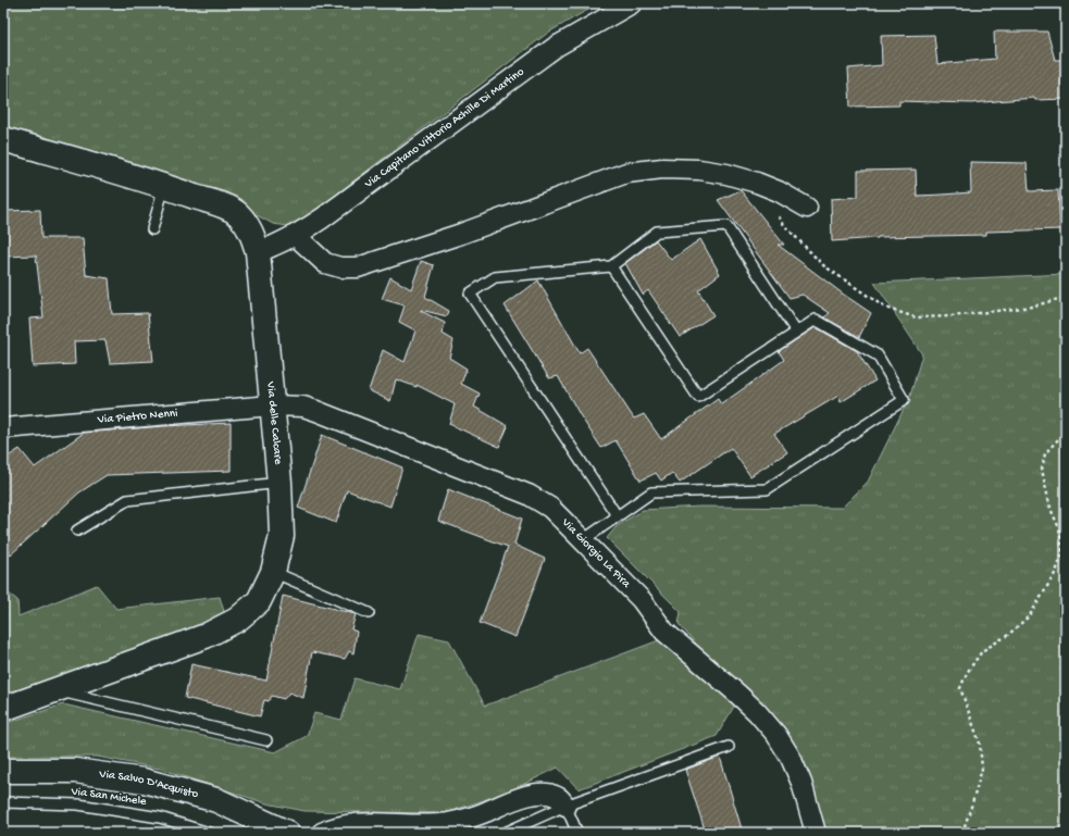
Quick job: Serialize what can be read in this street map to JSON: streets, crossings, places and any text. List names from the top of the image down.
{
  "streets": {
    "main road": ["Via delle Calcare", "Via Salvo D'Acquisto"],
    "street": ["Via Capitano Vittorio Achille Di Martino", "Via Pietro Nenni", "Via Giorgio La Pira"],
    "lane": ["Via San Michele"]
  },
  "crossings": [
    ["Via Capitano Vittorio Achille Di Martino", "Via delle Calcare"],
    ["Via Pietro Nenni", "Via delle Calcare"],
    ["Via Pietro Nenni", "Via Giorgio La Pira"],
    ["Via delle Calcare", "Via Giorgio La Pira"]
  ]
}
